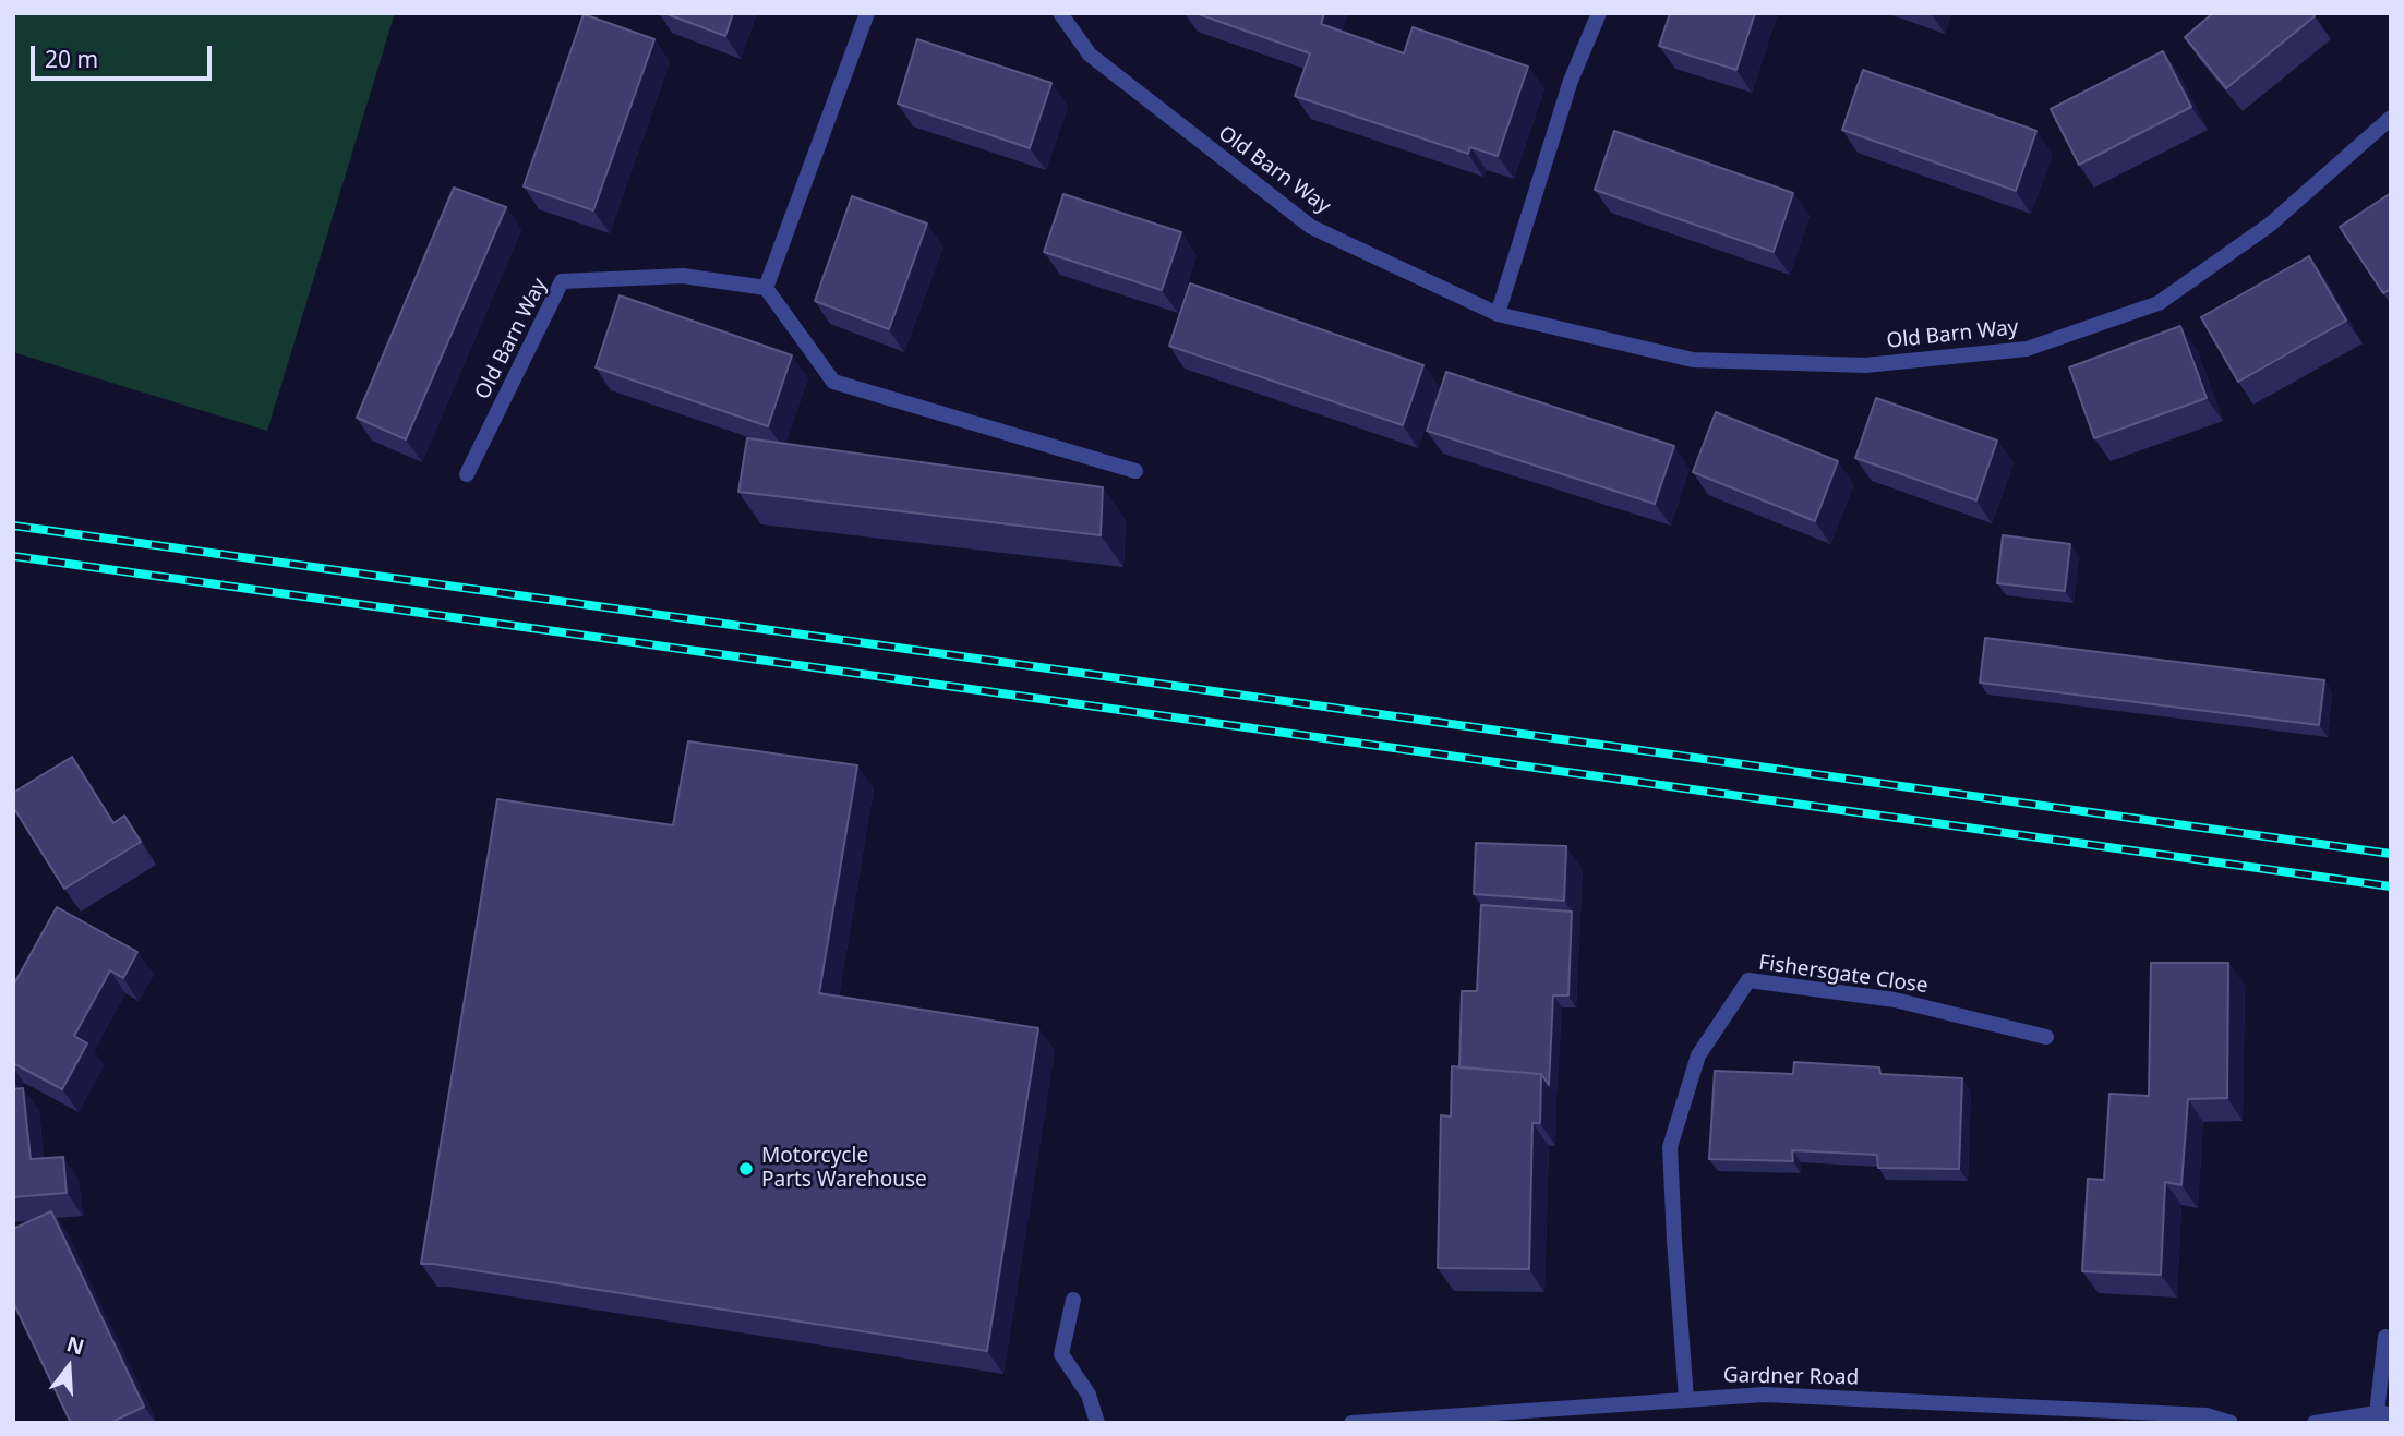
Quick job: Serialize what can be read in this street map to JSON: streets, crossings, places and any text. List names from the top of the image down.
{
  "streets": {
    "street": ["Old Barn Way", "Fishersgate Close", "Gardner Road"]
  },
  "crossings": [
    ["Fishersgate Close", "Gardner Road"]
  ],
  "places": ["Motorcycle Parts Warehouse"],
  "scale_bar": "20 m",
  "north": "top"
}
